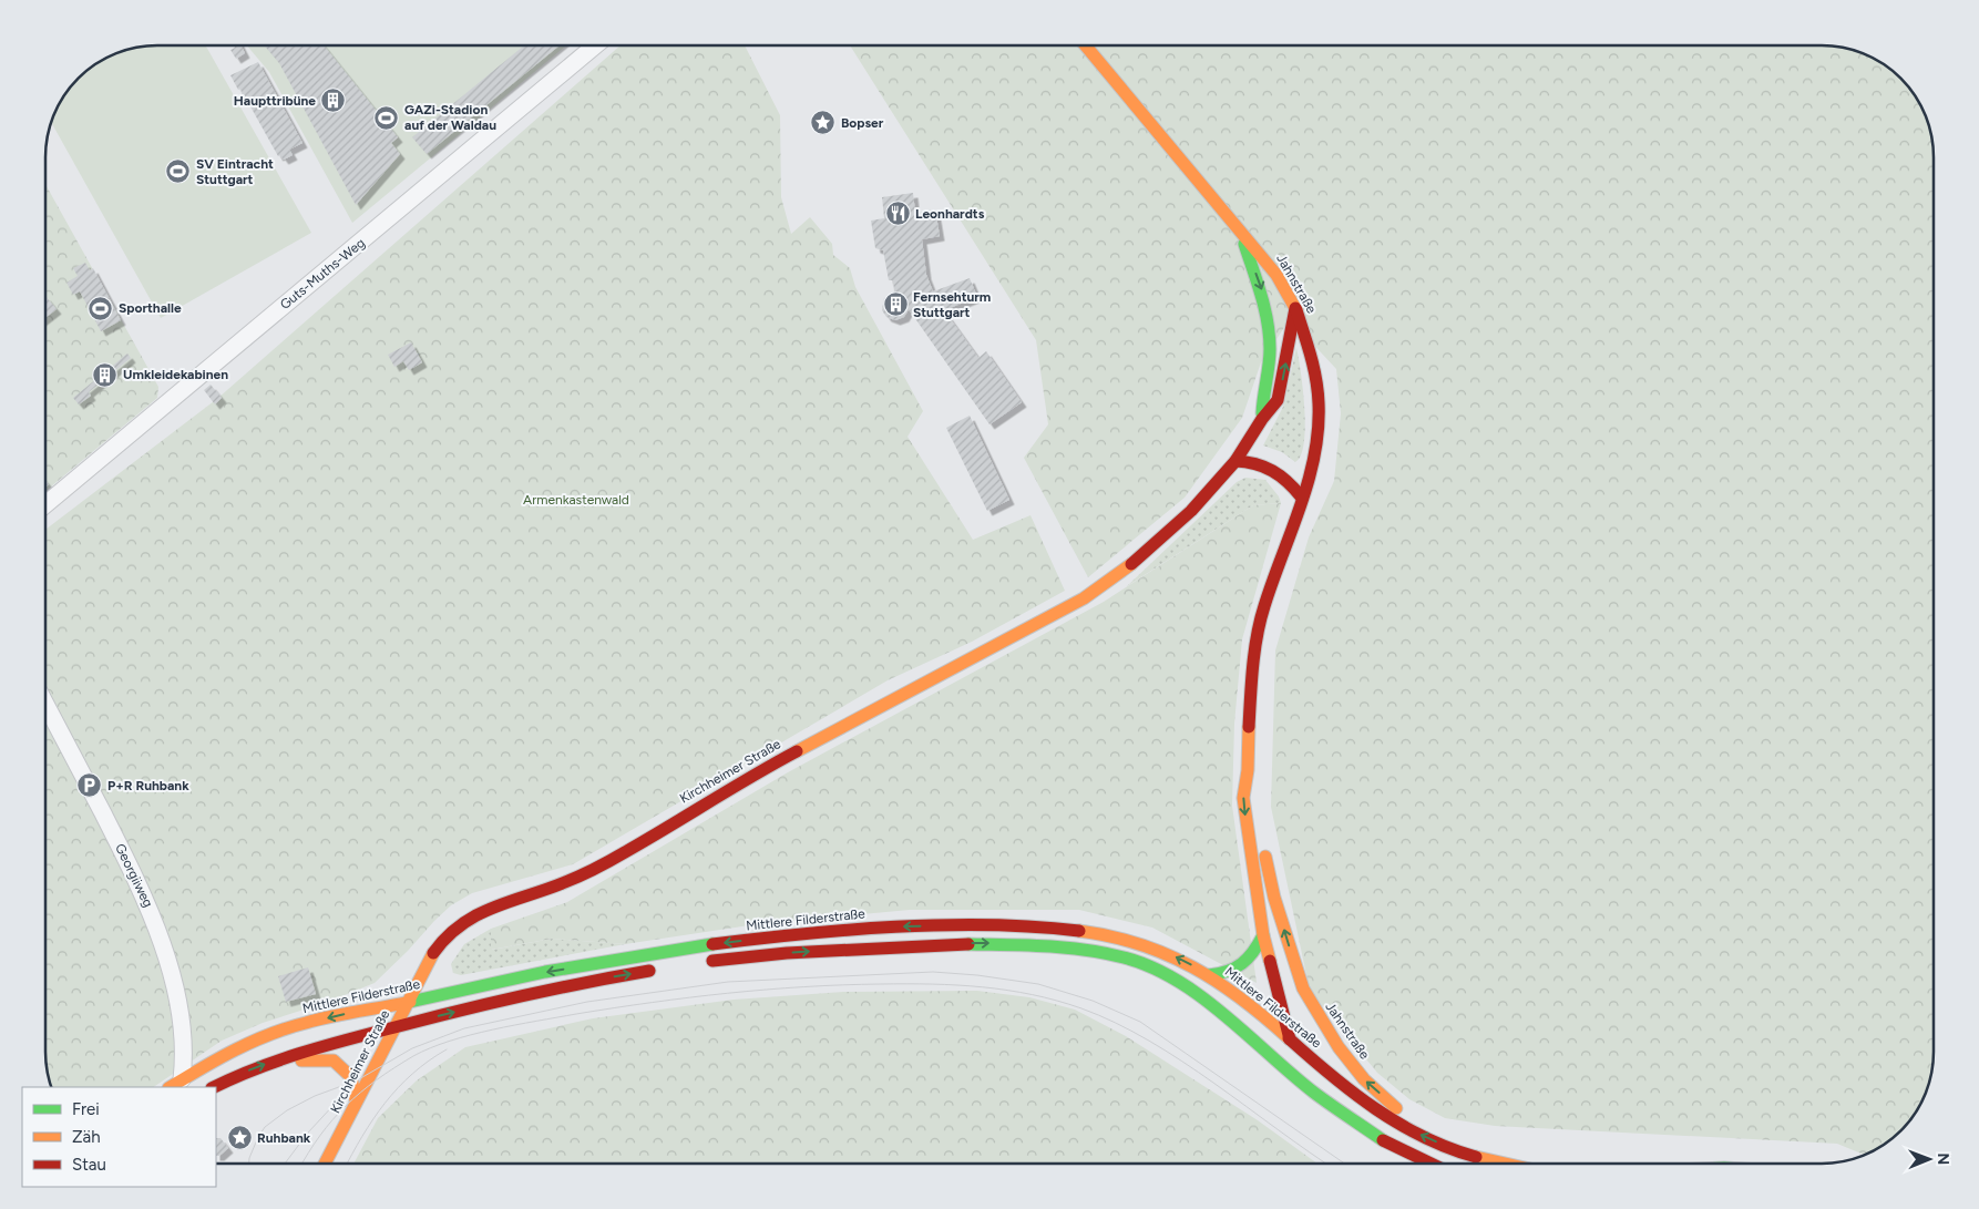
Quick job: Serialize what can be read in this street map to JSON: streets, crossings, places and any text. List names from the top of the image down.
{
  "streets": {
    "main road": ["Jahnstraße", "Kirchheimer Straße", "Mittlere Filderstraße"],
    "street": ["Guts-Muths-Weg", "Georgiiweg"]
  },
  "crossings": [
    ["Jahnstraße", "Kirchheimer Straße"],
    ["Jahnstraße", "Mittlere Filderstraße"],
    ["Kirchheimer Straße", "Mittlere Filderstraße"],
    ["Georgiiweg", "Mittlere Filderstraße"]
  ],
  "parks": ["Armenkastenwald"],
  "places": {
    "building": ["Haupttribüne", "Fernsehturm Stuttgart", "Umkleidekabinen"],
    "sports": ["GAZi-Stadion auf der Waldau", "SV Eintracht Stuttgart", "Sporthalle"],
    "place": ["Bopser", "Ruhbank"],
    "restaurant": ["Leonhardts"],
    "parking": ["P+R Ruhbank"]
  },
  "legend": ["Frei", "Zäh", "Stau"],
  "north": "right"
}
